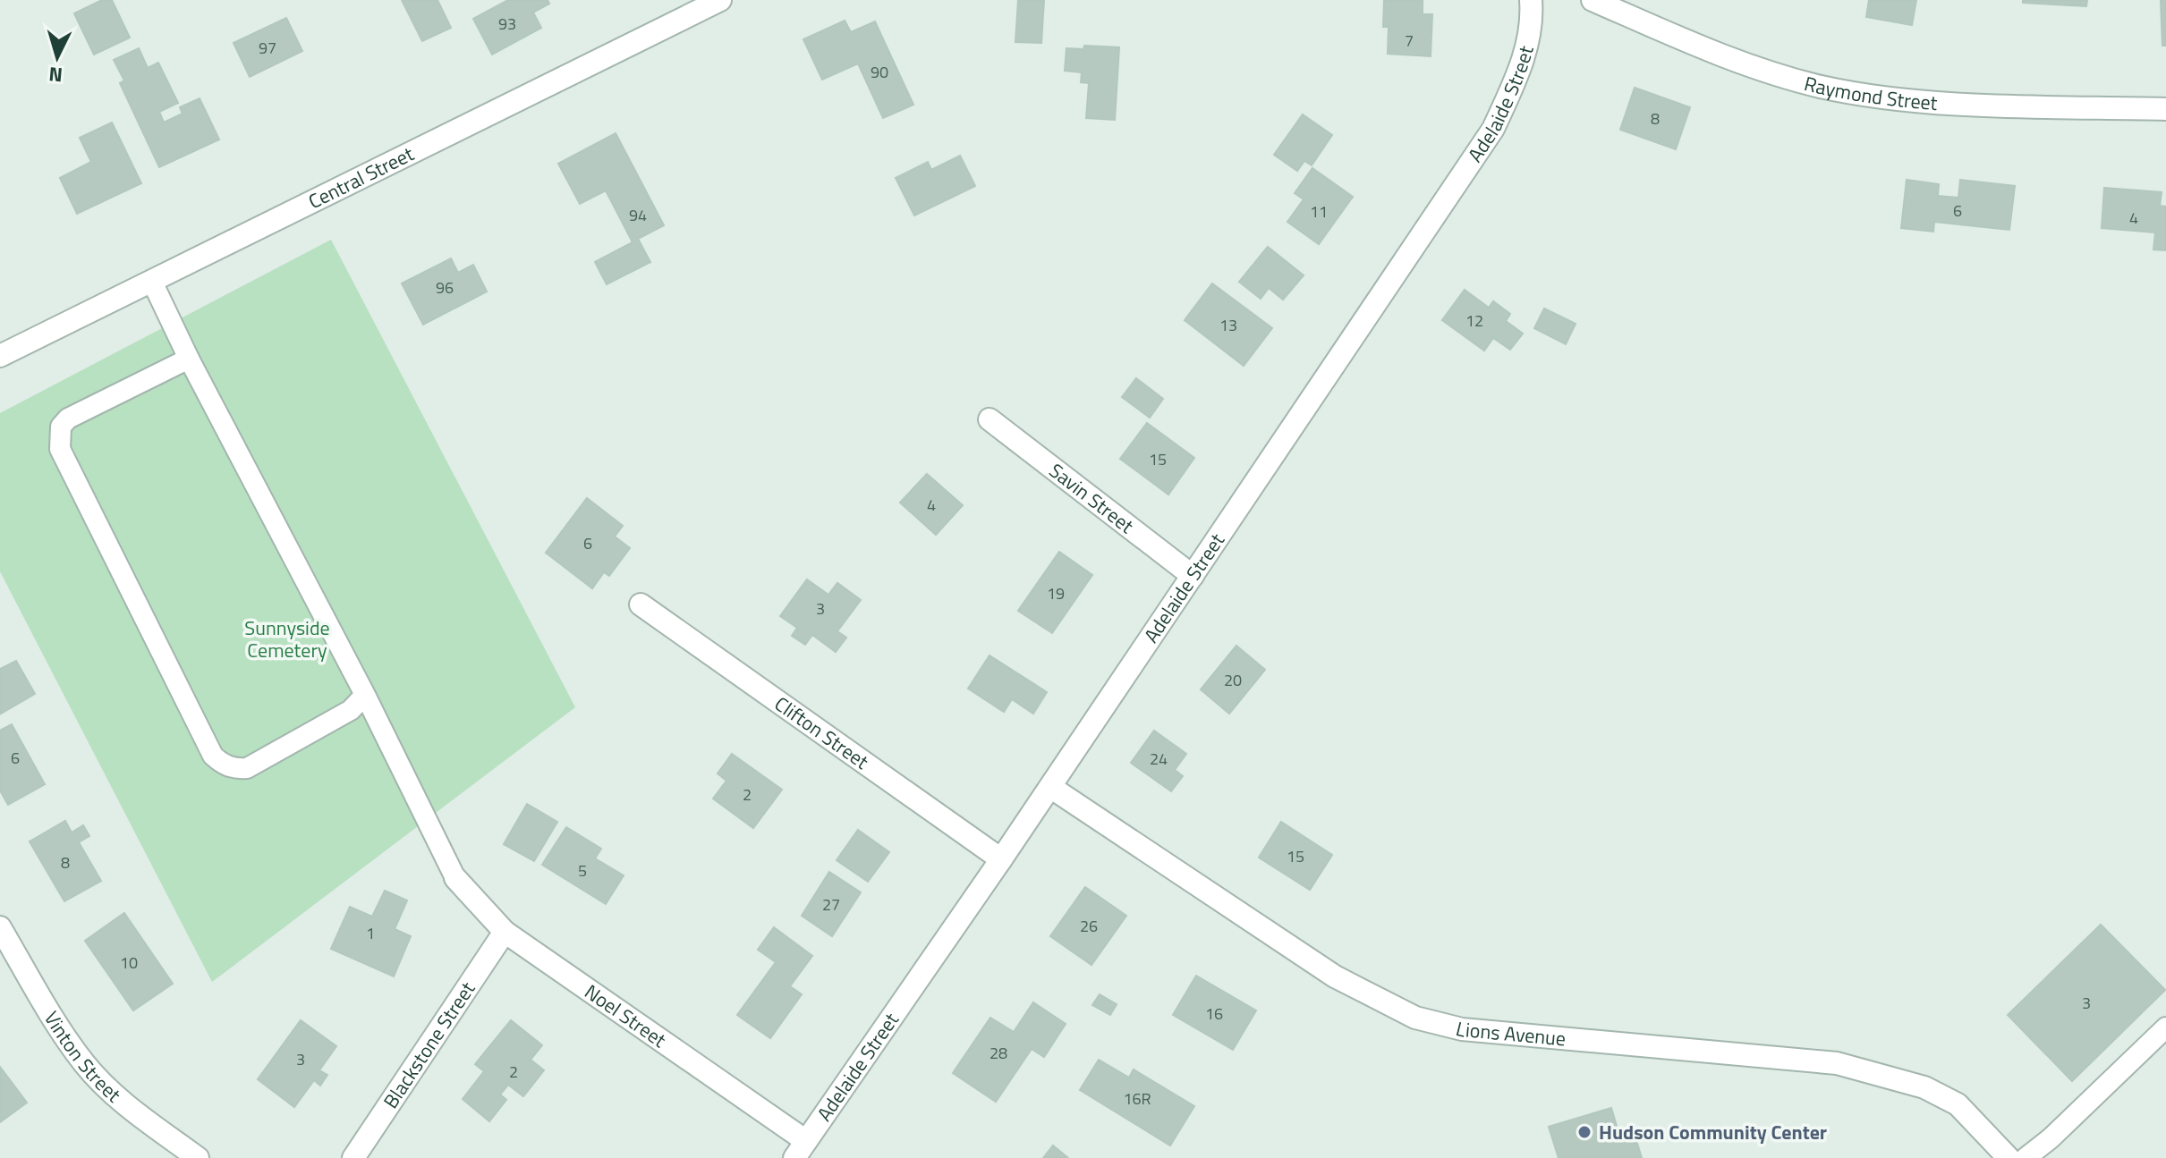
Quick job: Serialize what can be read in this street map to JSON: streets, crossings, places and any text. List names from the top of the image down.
{
  "streets": {
    "street": [
      "Raymond Street",
      "Adelaide Street",
      "Central Street",
      "Savin Street",
      "Clifton Street",
      "Noel Street",
      "Lions Avenue",
      "Blackstone Street",
      "Vinton Street"
    ]
  },
  "crossings": [
    ["Adelaide Street", "Savin Street"],
    ["Adelaide Street", "Clifton Street"],
    ["Adelaide Street", "Noel Street"],
    ["Adelaide Street", "Lions Avenue"],
    ["Noel Street", "Blackstone Street"]
  ],
  "parks": ["Sunnyside Cemetery"],
  "places": ["Hudson Community Center"],
  "house_numbers": [
    "93",
    "7",
    "97",
    "90",
    "8",
    "6",
    "11",
    "94",
    "4",
    "96",
    "12",
    "13",
    "15",
    "4",
    "6",
    "19",
    "3",
    "20",
    "6",
    "24",
    "2",
    "15",
    "8",
    "5",
    "27",
    "26",
    "1",
    "10",
    "3",
    "16",
    "28",
    "3",
    "2",
    "16R"
  ],
  "north": "bottom"
}
